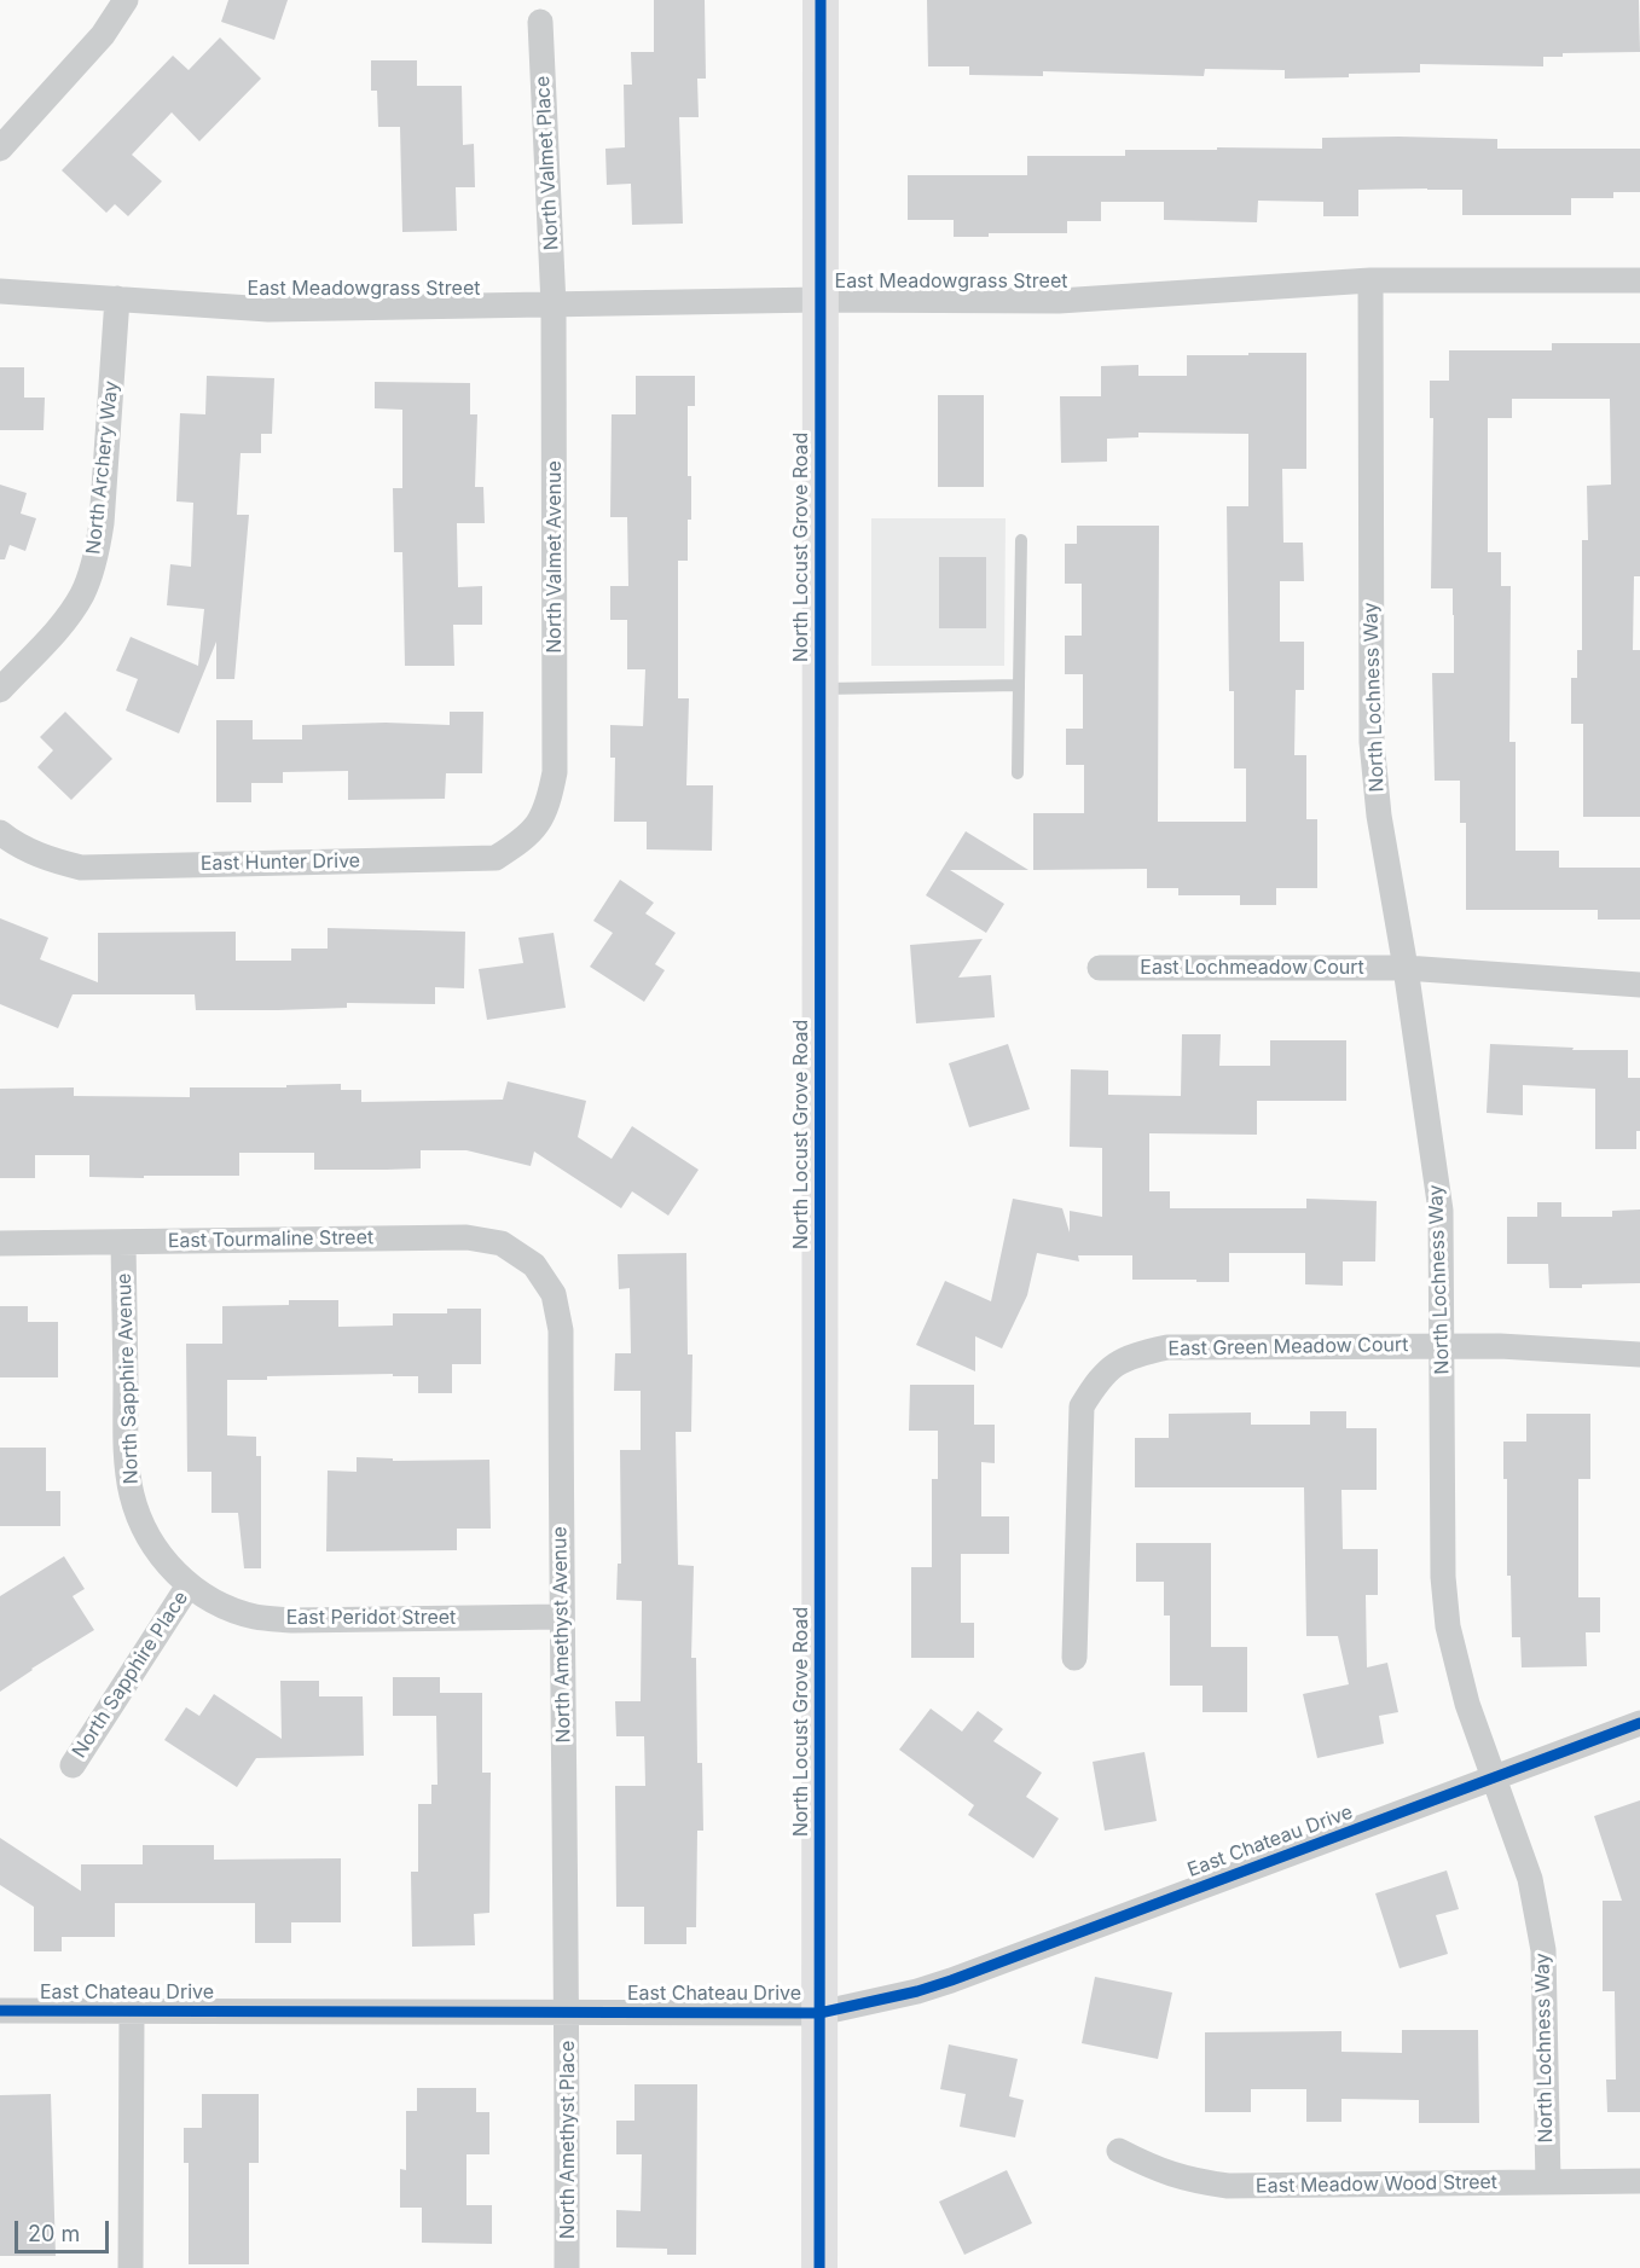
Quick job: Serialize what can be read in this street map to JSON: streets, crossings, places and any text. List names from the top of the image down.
{
  "streets": {
    "main road": ["North Locust Grove Road"],
    "street": [
      "North Valmet Place",
      "East Meadowgrass Street",
      "North Archery Way",
      "North Valmet Avenue",
      "North Lochness Way",
      "East Hunter Drive",
      "East Lochmeadow Court",
      "East Tourmaline Street",
      "East Green Meadow Court",
      "North Sapphire Avenue",
      "East Peridot Street",
      "North Amethyst Avenue",
      "North Sapphire Place",
      "East Chateau Drive",
      "North Amethyst Place",
      "East Meadow Wood Street"
    ]
  },
  "crossings": [
    ["North Valmet Place", "East Meadowgrass Street"],
    ["North Valmet Place", "North Valmet Avenue"],
    ["East Meadowgrass Street", "North Archery Way"],
    ["East Meadowgrass Street", "North Locust Grove Road"],
    ["East Meadowgrass Street", "North Valmet Avenue"],
    ["East Meadowgrass Street", "North Lochness Way"],
    ["North Locust Grove Road", "East Chateau Drive"],
    ["North Valmet Avenue", "East Hunter Drive"],
    ["North Lochness Way", "East Lochmeadow Court"],
    ["North Lochness Way", "East Green Meadow Court"],
    ["North Lochness Way", "East Chateau Drive"],
    ["North Lochness Way", "East Meadow Wood Street"],
    ["East Tourmaline Street", "North Sapphire Avenue"],
    ["East Tourmaline Street", "North Amethyst Avenue"],
    ["North Sapphire Avenue", "East Peridot Street"],
    ["North Sapphire Avenue", "North Sapphire Place"],
    ["East Peridot Street", "North Amethyst Avenue"],
    ["East Peridot Street", "North Sapphire Place"],
    ["North Amethyst Avenue", "East Chateau Drive"],
    ["North Amethyst Avenue", "North Amethyst Place"],
    ["East Chateau Drive", "North Amethyst Place"]
  ],
  "scale_bar": "20 m"
}
